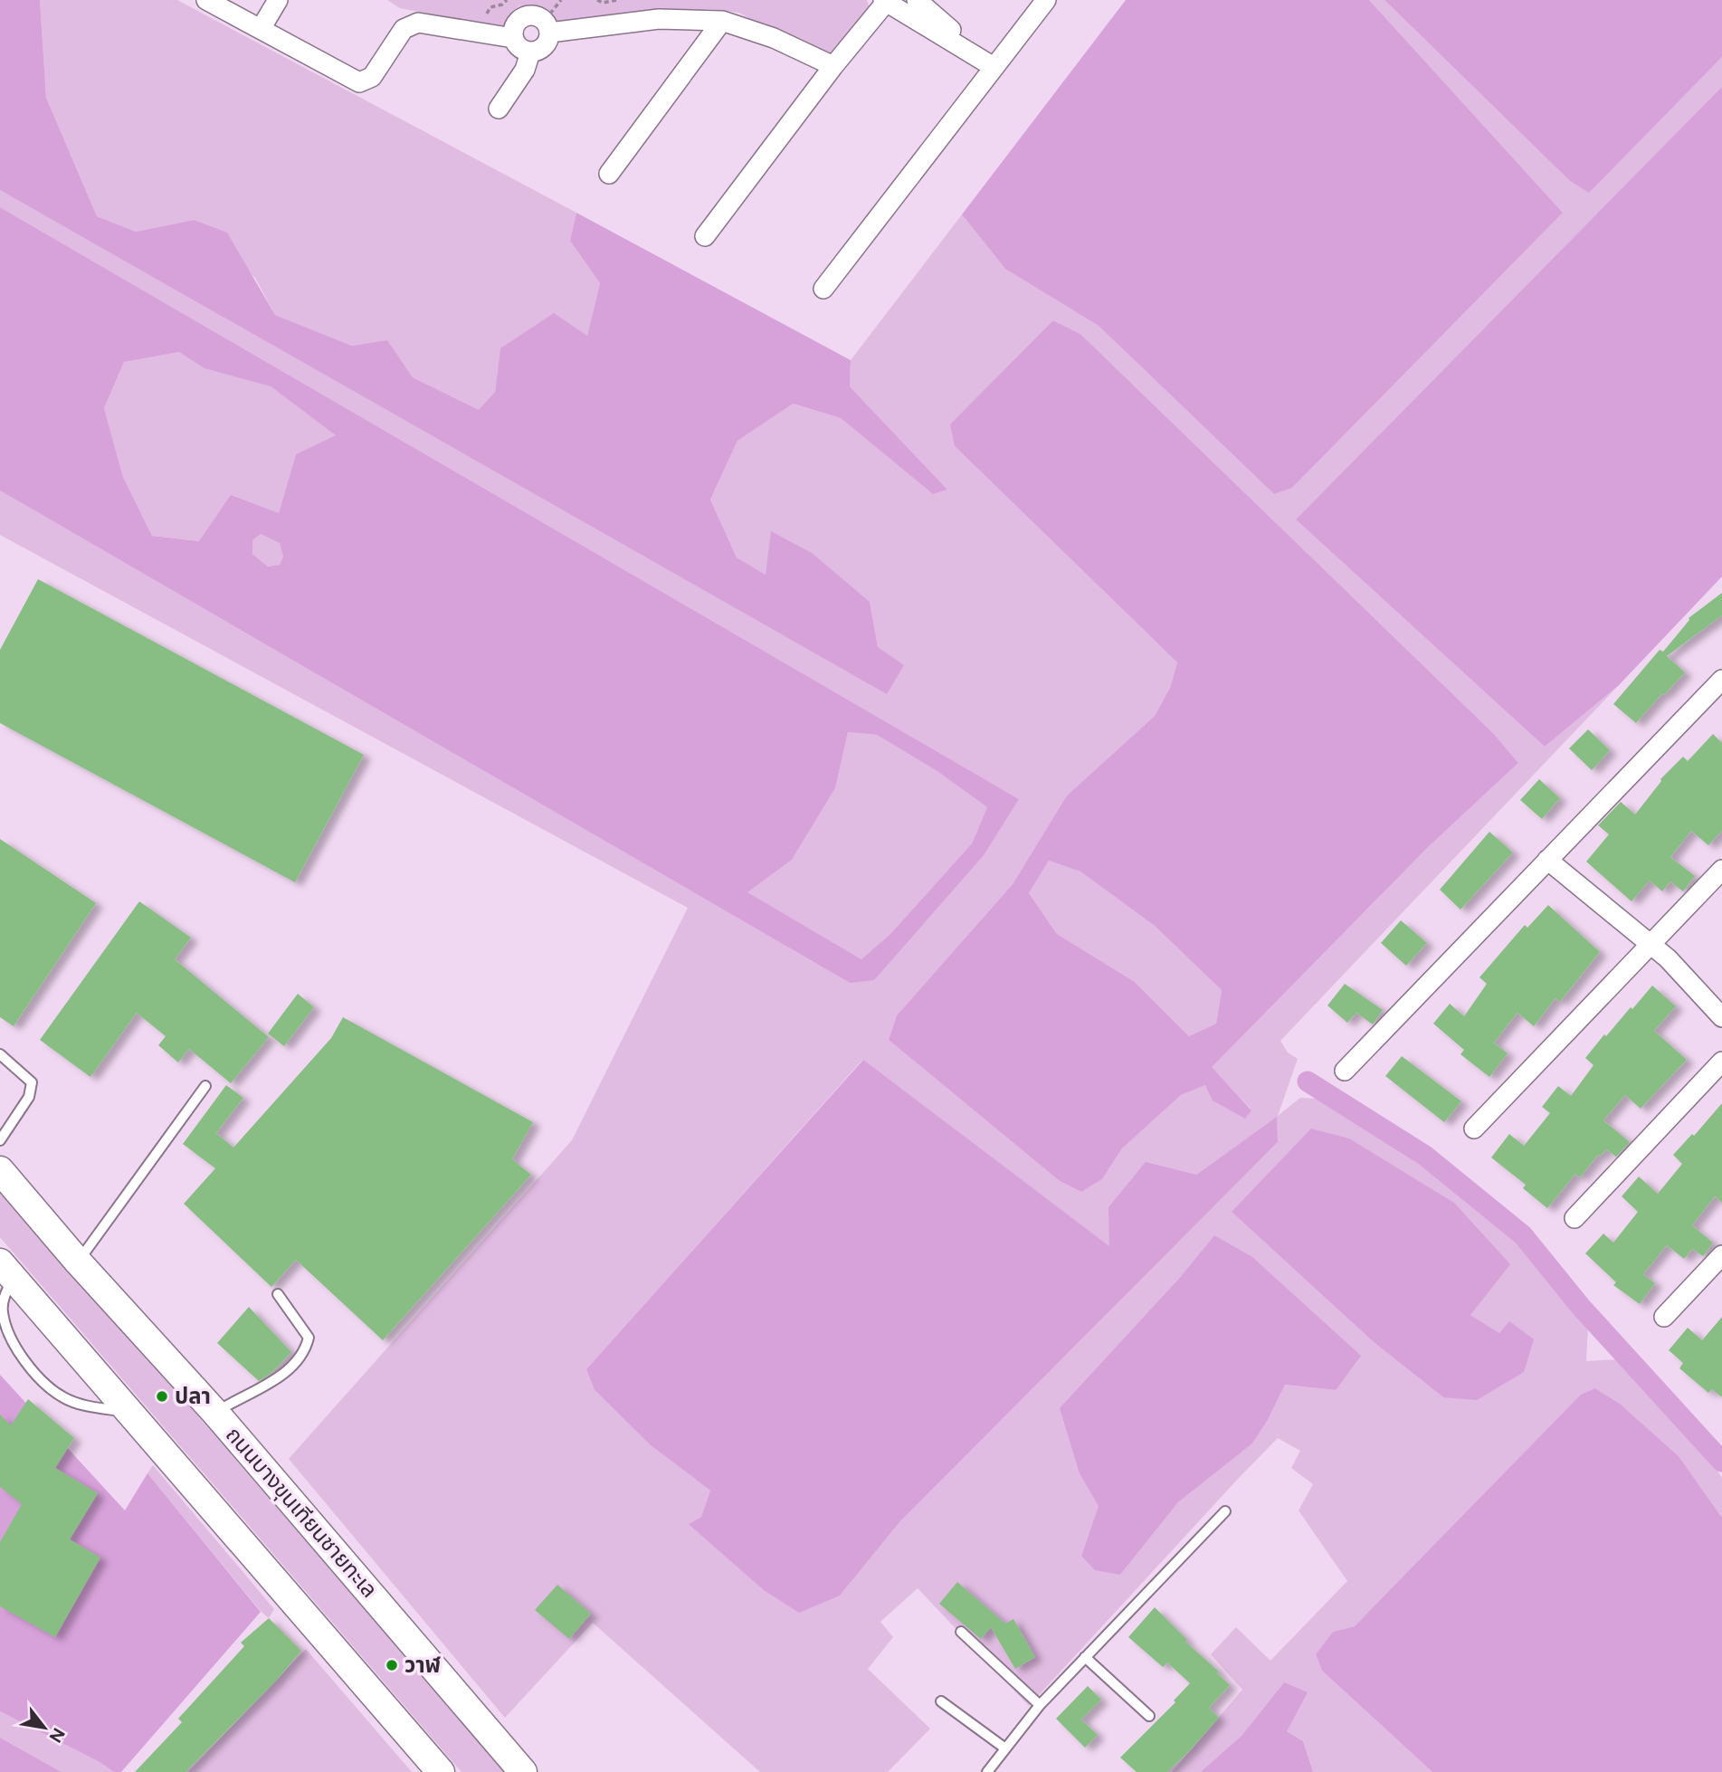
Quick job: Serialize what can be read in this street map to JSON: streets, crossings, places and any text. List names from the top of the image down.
{
  "streets": {
    "main road": ["ถนนบางขุนเทียนชายทะเล"]
  },
  "places": ["ปลา", "วาฬ"],
  "north": "bottom right"
}
